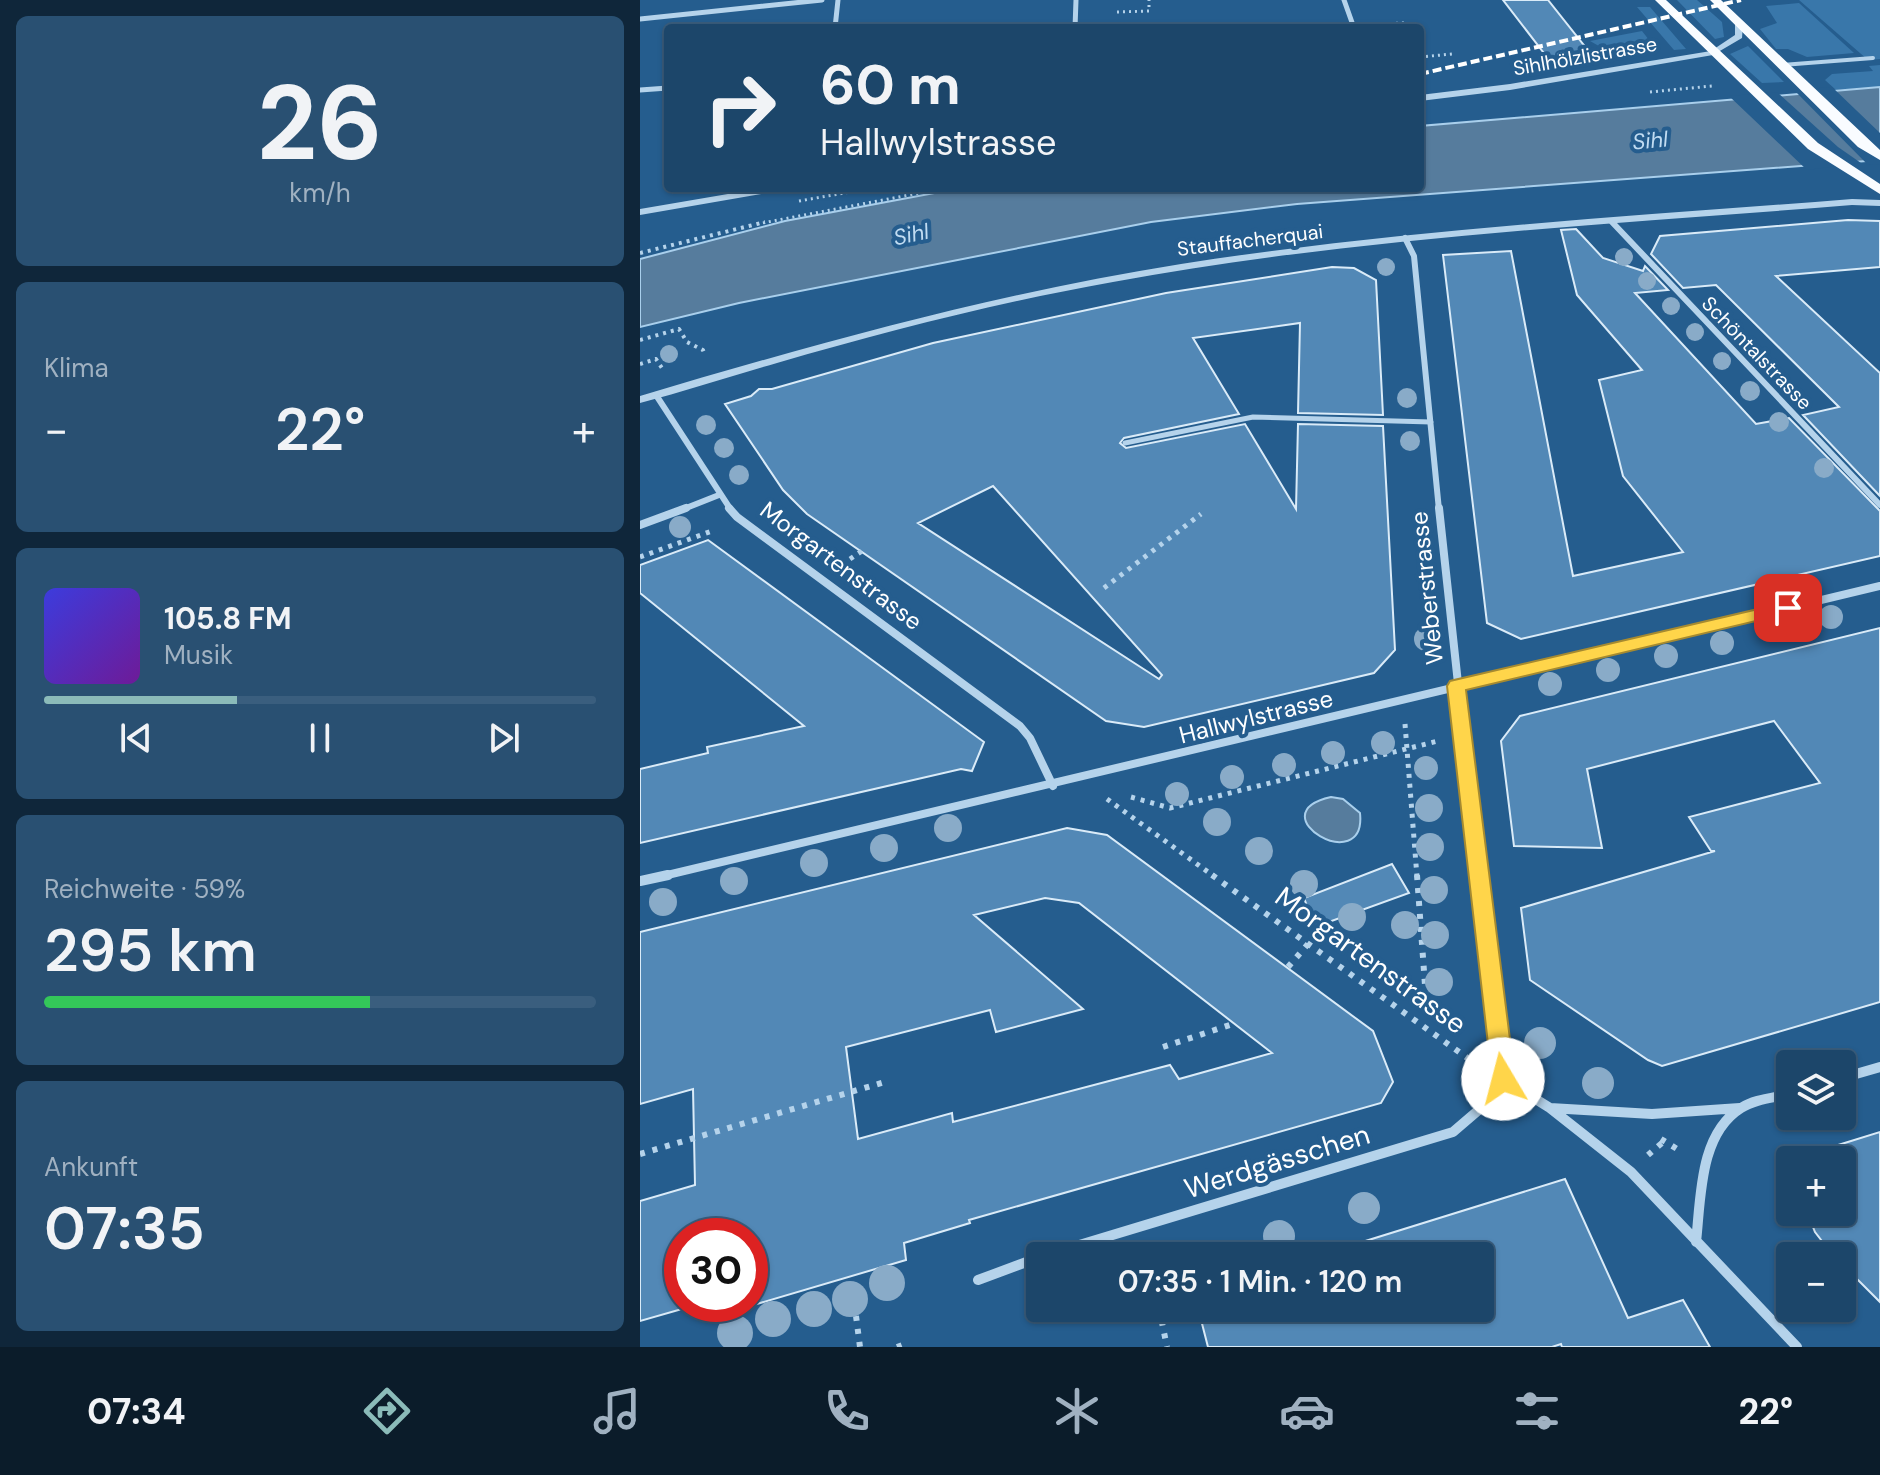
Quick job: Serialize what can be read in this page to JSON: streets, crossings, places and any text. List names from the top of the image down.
{
  "streets": {
    "street": [
      "Sihlhölzlistrasse",
      "Stauffacherquai",
      "Schöntalstrasse",
      "Morgartenstrasse",
      "Weberstrasse",
      "Hallwylstrasse",
      "Werdgässchen"
    ]
  },
  "crossings": [
    ["Stauffacherquai", "Schöntalstrasse"],
    ["Stauffacherquai", "Morgartenstrasse"],
    ["Stauffacherquai", "Weberstrasse"],
    ["Morgartenstrasse", "Weberstrasse"],
    ["Morgartenstrasse", "Hallwylstrasse"],
    ["Morgartenstrasse", "Werdgässchen"],
    ["Weberstrasse", "Hallwylstrasse"],
    ["Weberstrasse", "Werdgässchen"]
  ],
  "water": ["Sihl"],
  "page": {
    "tile": [
      ["26", "km/h"],
      "Klima",
      ["Reichweite · 59%", "295 km"],
      ["Ankunft", "07:35"]
    ],
    "turn": ["60 m", "Hallwylstrasse"],
    "heat": ["−", "22°", "+"],
    "song": ["105.8 FM", "Musik"],
    "map_buttons": ["+", "−"],
    "limit": "30",
    "trip": "07:35 · 1 Min. · 120 m",
    "tabs": ["07:34", "22°"]
  }
}
